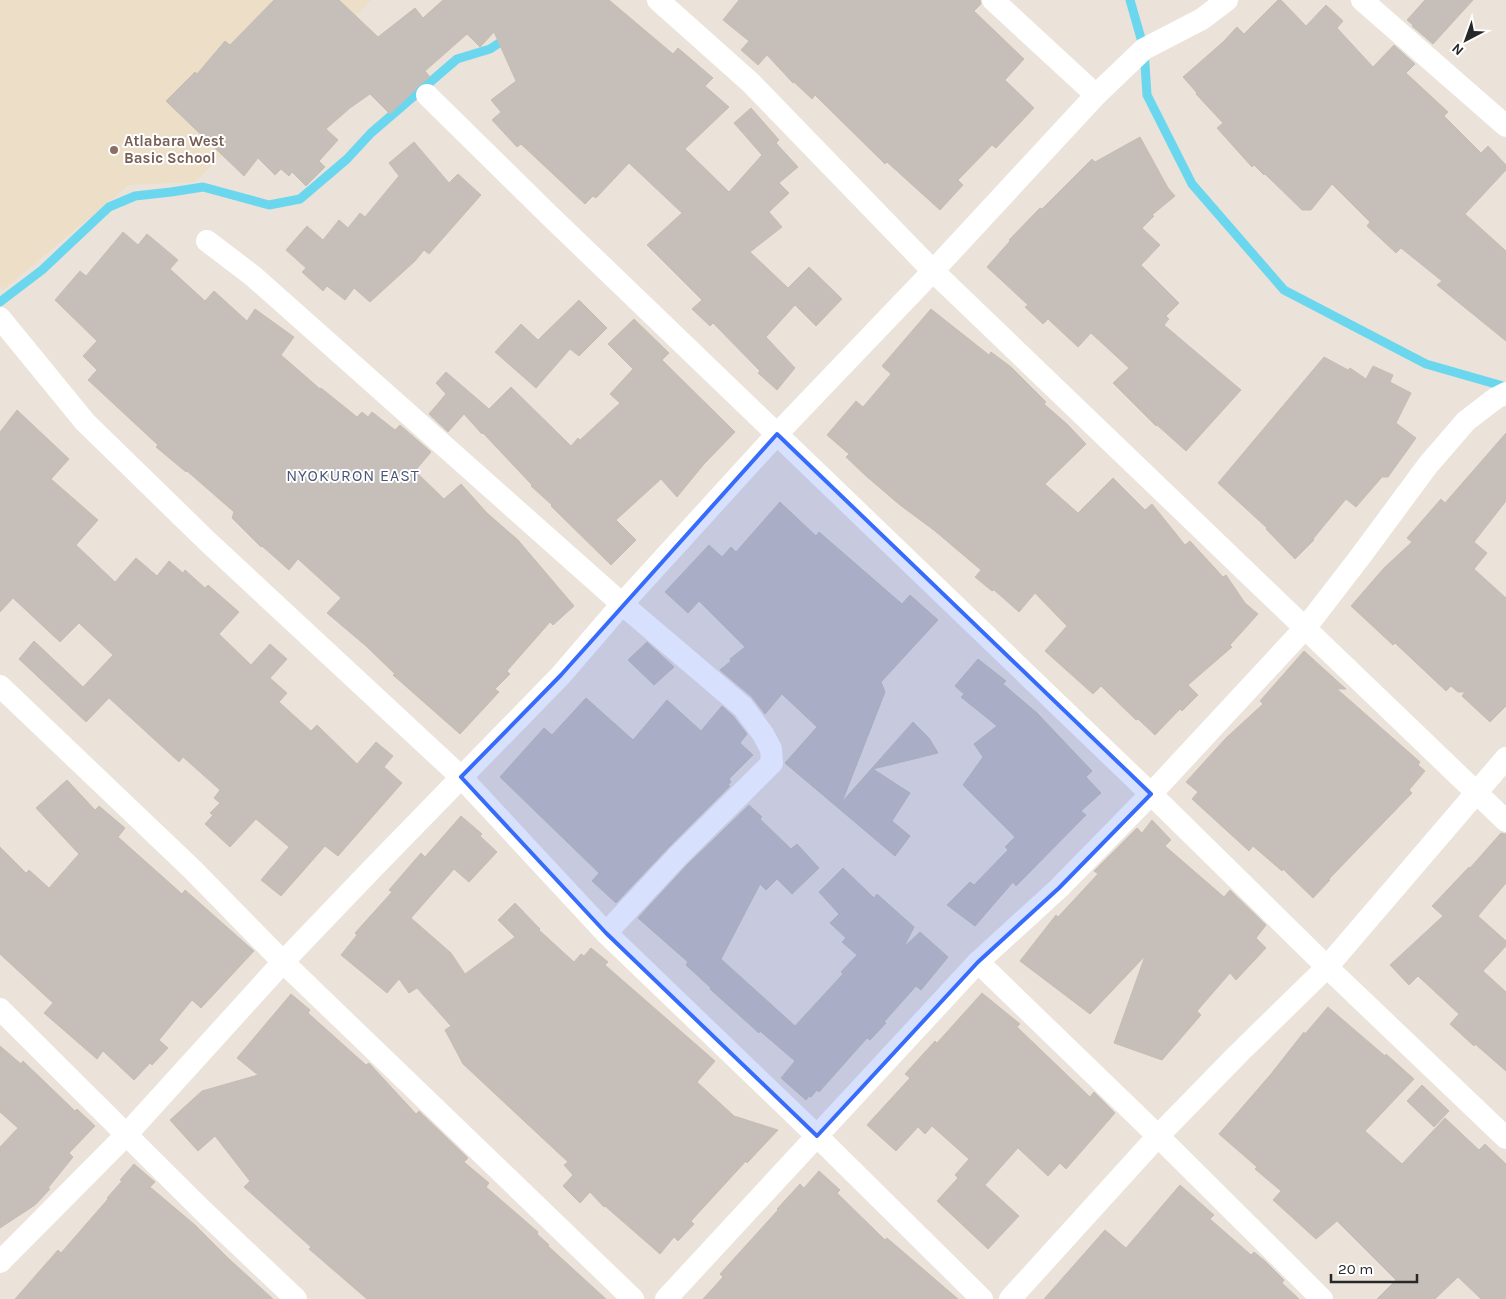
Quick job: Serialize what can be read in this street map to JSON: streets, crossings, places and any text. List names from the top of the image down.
{
  "districts": ["NYOKURON EAST"],
  "places": ["Atlabara West Basic School"],
  "scale_bar": "20 m",
  "north": "bottom left"
}
